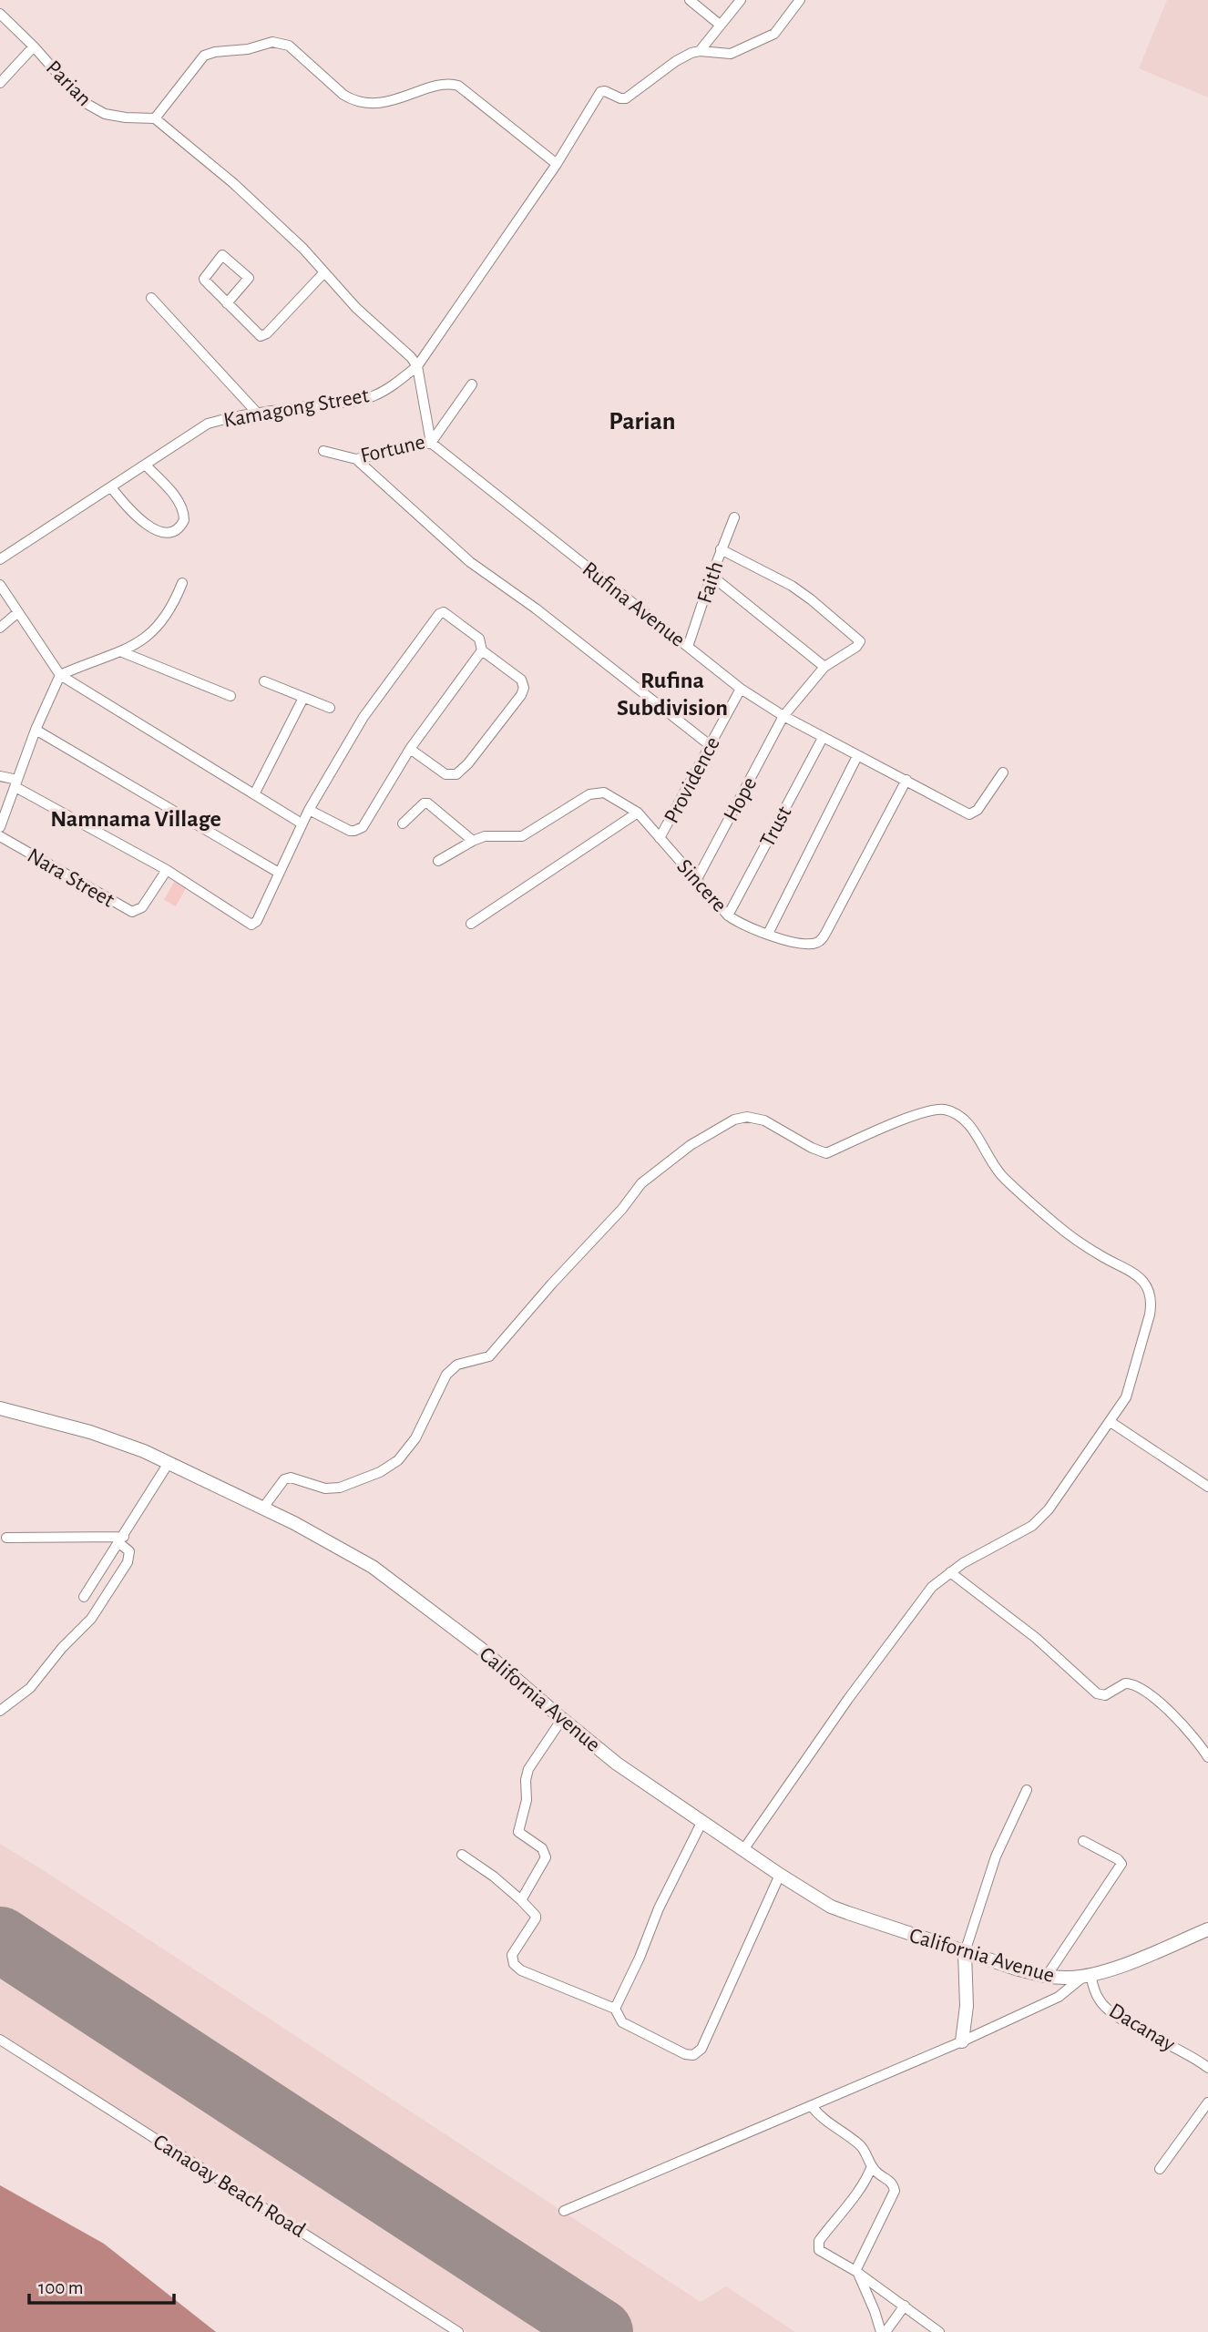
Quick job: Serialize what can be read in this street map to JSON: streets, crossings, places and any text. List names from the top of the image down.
{
  "streets": {
    "street": [
      "Parian",
      "Kamagong Street",
      "Fortune",
      "Faith",
      "Rufina Avenue",
      "Providence",
      "Hope",
      "Trust",
      "Nara Street",
      "Sincere",
      "California Avenue",
      "Dacanay",
      "Canaoay Beach Road"
    ]
  },
  "crossings": [
    ["Fortune", "Rufina Avenue"],
    ["Faith", "Rufina Avenue"],
    ["Faith", "Hope"],
    ["Rufina Avenue", "Providence"],
    ["Rufina Avenue", "Hope"],
    ["Rufina Avenue", "Trust"],
    ["Rufina Avenue", "Sincere"],
    ["Providence", "Sincere"],
    ["Hope", "Sincere"],
    ["Trust", "Sincere"],
    ["California Avenue", "Dacanay"]
  ],
  "districts": ["Parian", "Rufina Subdivision", "Namnama Village"],
  "scale_bar": "100 m"
}
